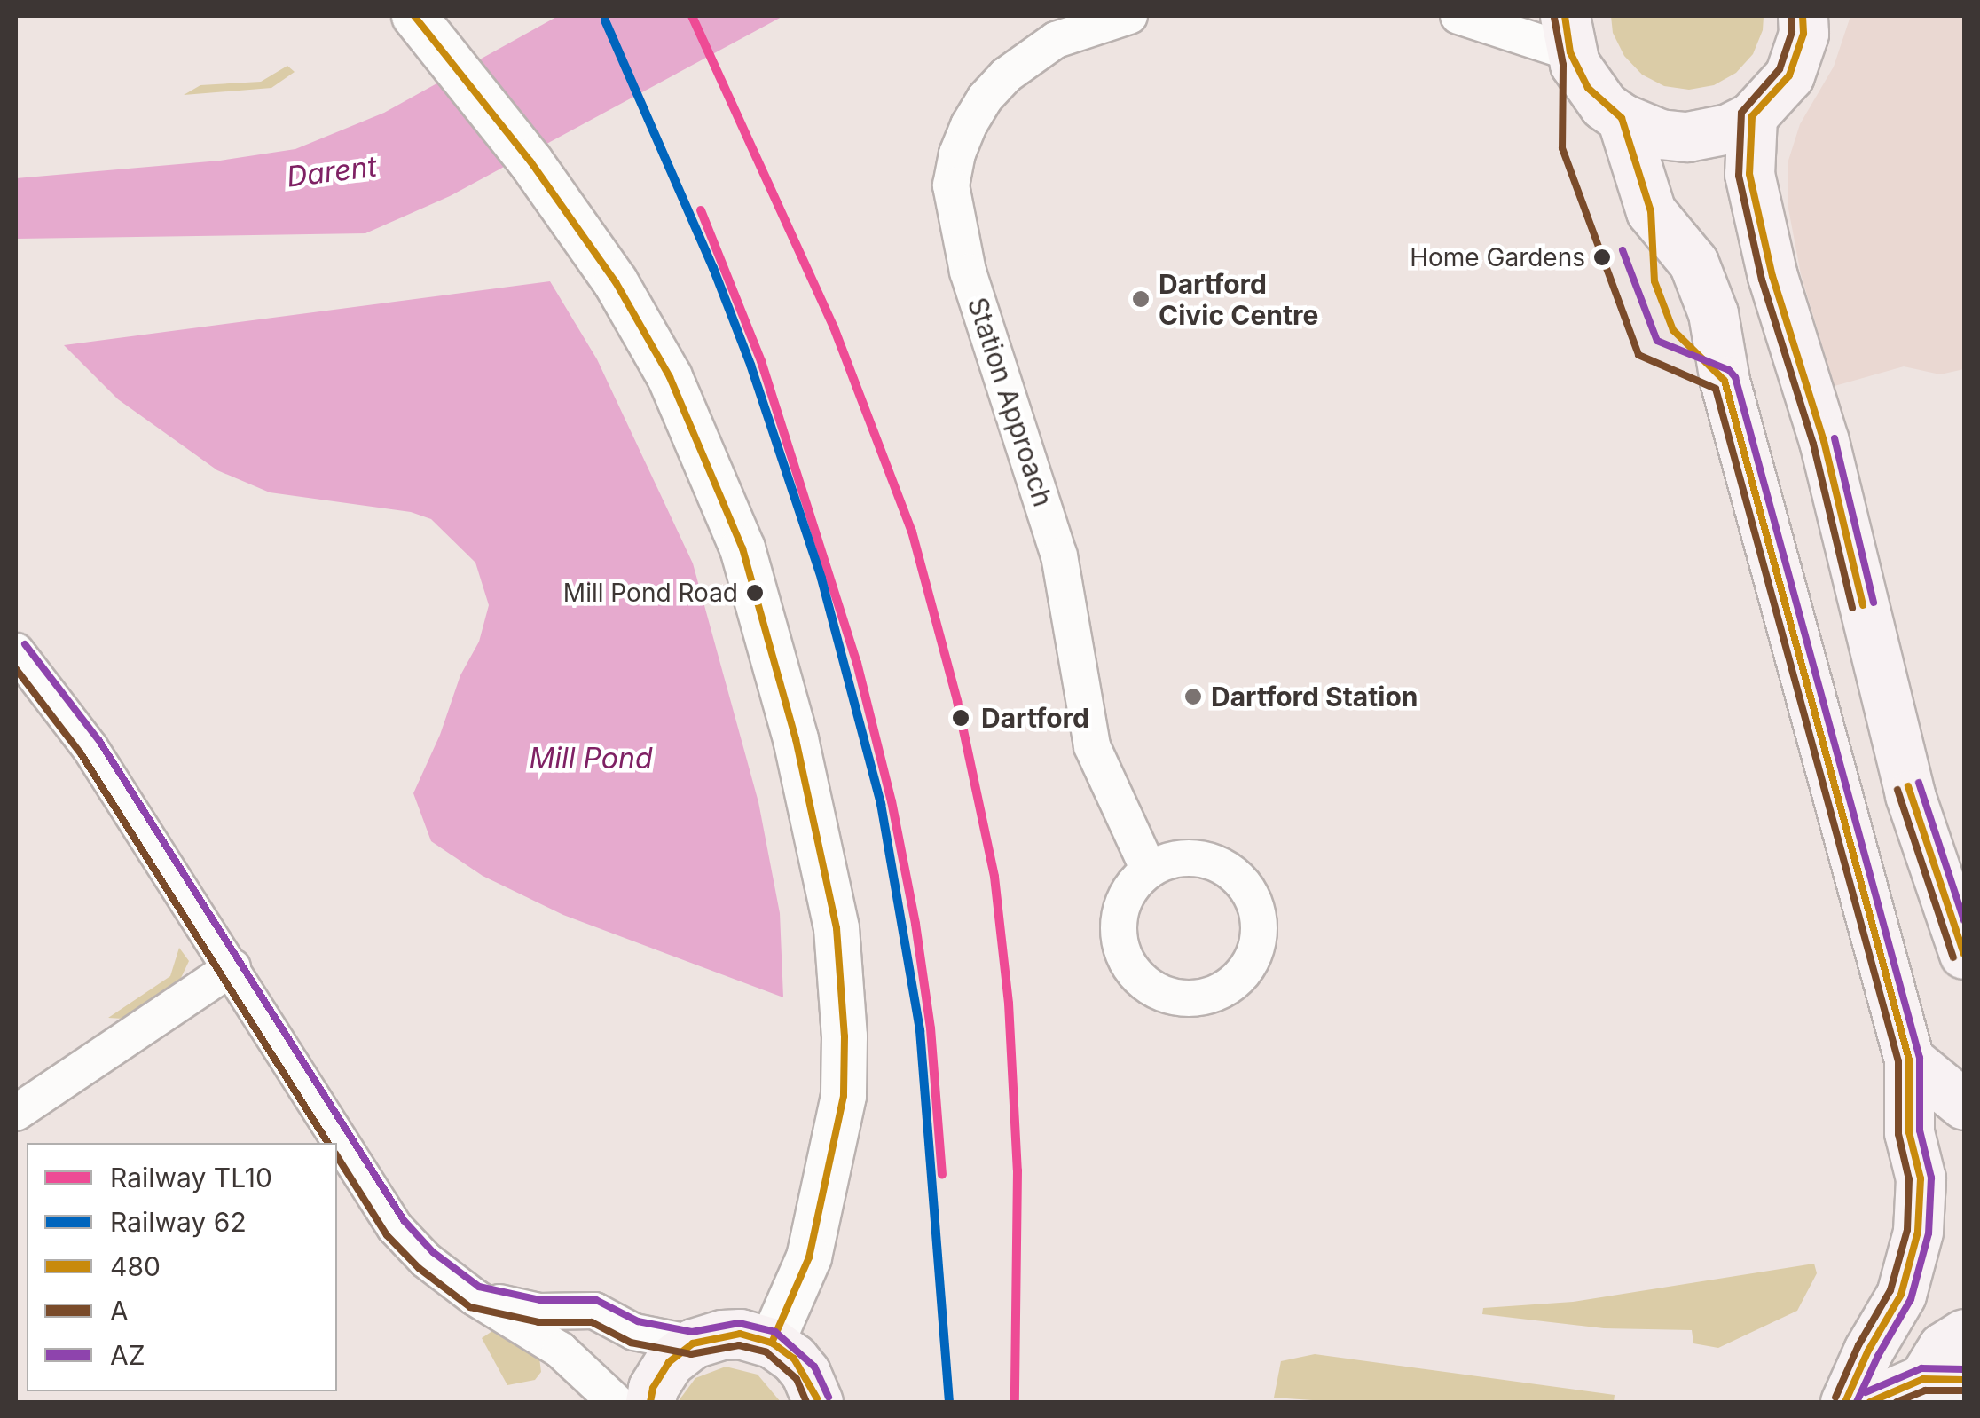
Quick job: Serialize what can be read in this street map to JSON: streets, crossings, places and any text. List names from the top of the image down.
{
  "streets": {
    "street": ["Station Approach"]
  },
  "water": ["Darent", "Mill Pond"],
  "places": [
    "Home Gardens",
    "Dartford Civic Centre",
    "Mill Pond Road",
    "Dartford Station",
    "Dartford"
  ],
  "lines": [
    "rail line TL10",
    "transit line 480",
    "transit line A",
    "rail line 62",
    "transit line AZ"
  ],
  "legend": [
    "Railway TL10",
    "Railway 62",
    "480",
    "A",
    "AZ"
  ]
}
